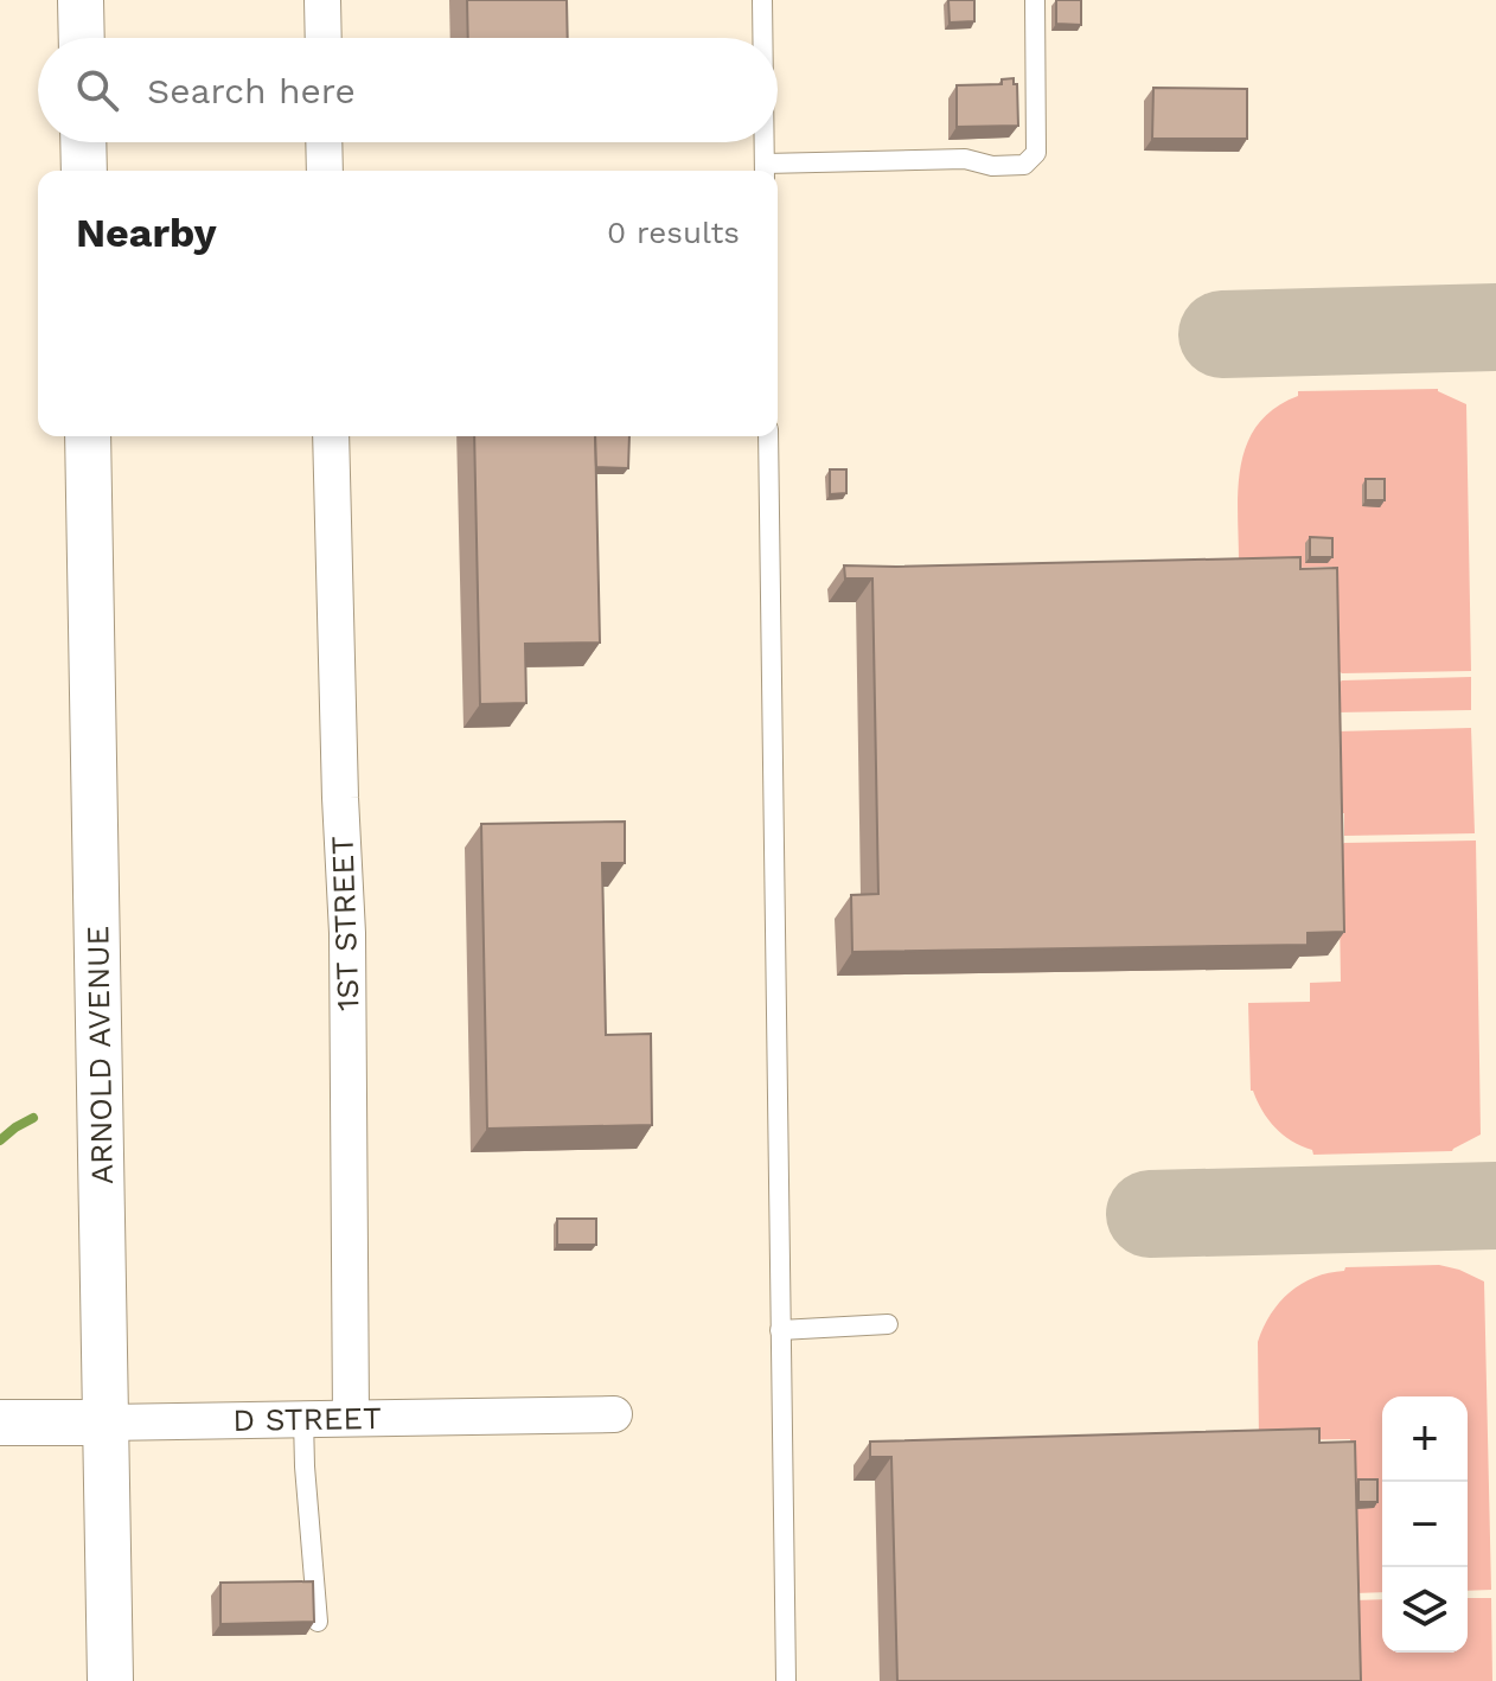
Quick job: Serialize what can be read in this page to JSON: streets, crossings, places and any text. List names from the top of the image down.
{
  "streets": {
    "street": ["1ST STREET", "ARNOLD AVENUE", "D STREET"]
  },
  "crossings": [
    ["1ST STREET", "D STREET"],
    ["ARNOLD AVENUE", "D STREET"]
  ],
  "page": {
    "search": "Search here",
    "heading": ["Nearby", "0 results"],
    "map_buttons": ["+", "−"]
  }
}
